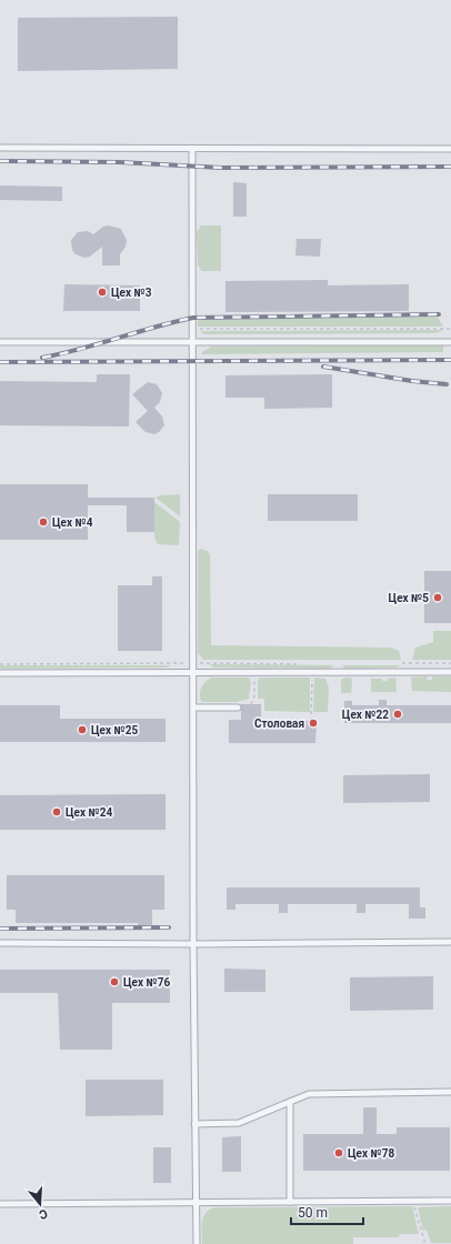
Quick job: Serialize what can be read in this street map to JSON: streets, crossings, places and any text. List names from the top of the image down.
{
  "places": [
    "Цех №3",
    "Цех №4",
    "Цех №5",
    "Цех №22",
    "Столовая",
    "Цех №25",
    "Цех №24",
    "Цех №76",
    "Цех №78"
  ],
  "scale_bar": "50 m",
  "north": "bottom"
}
